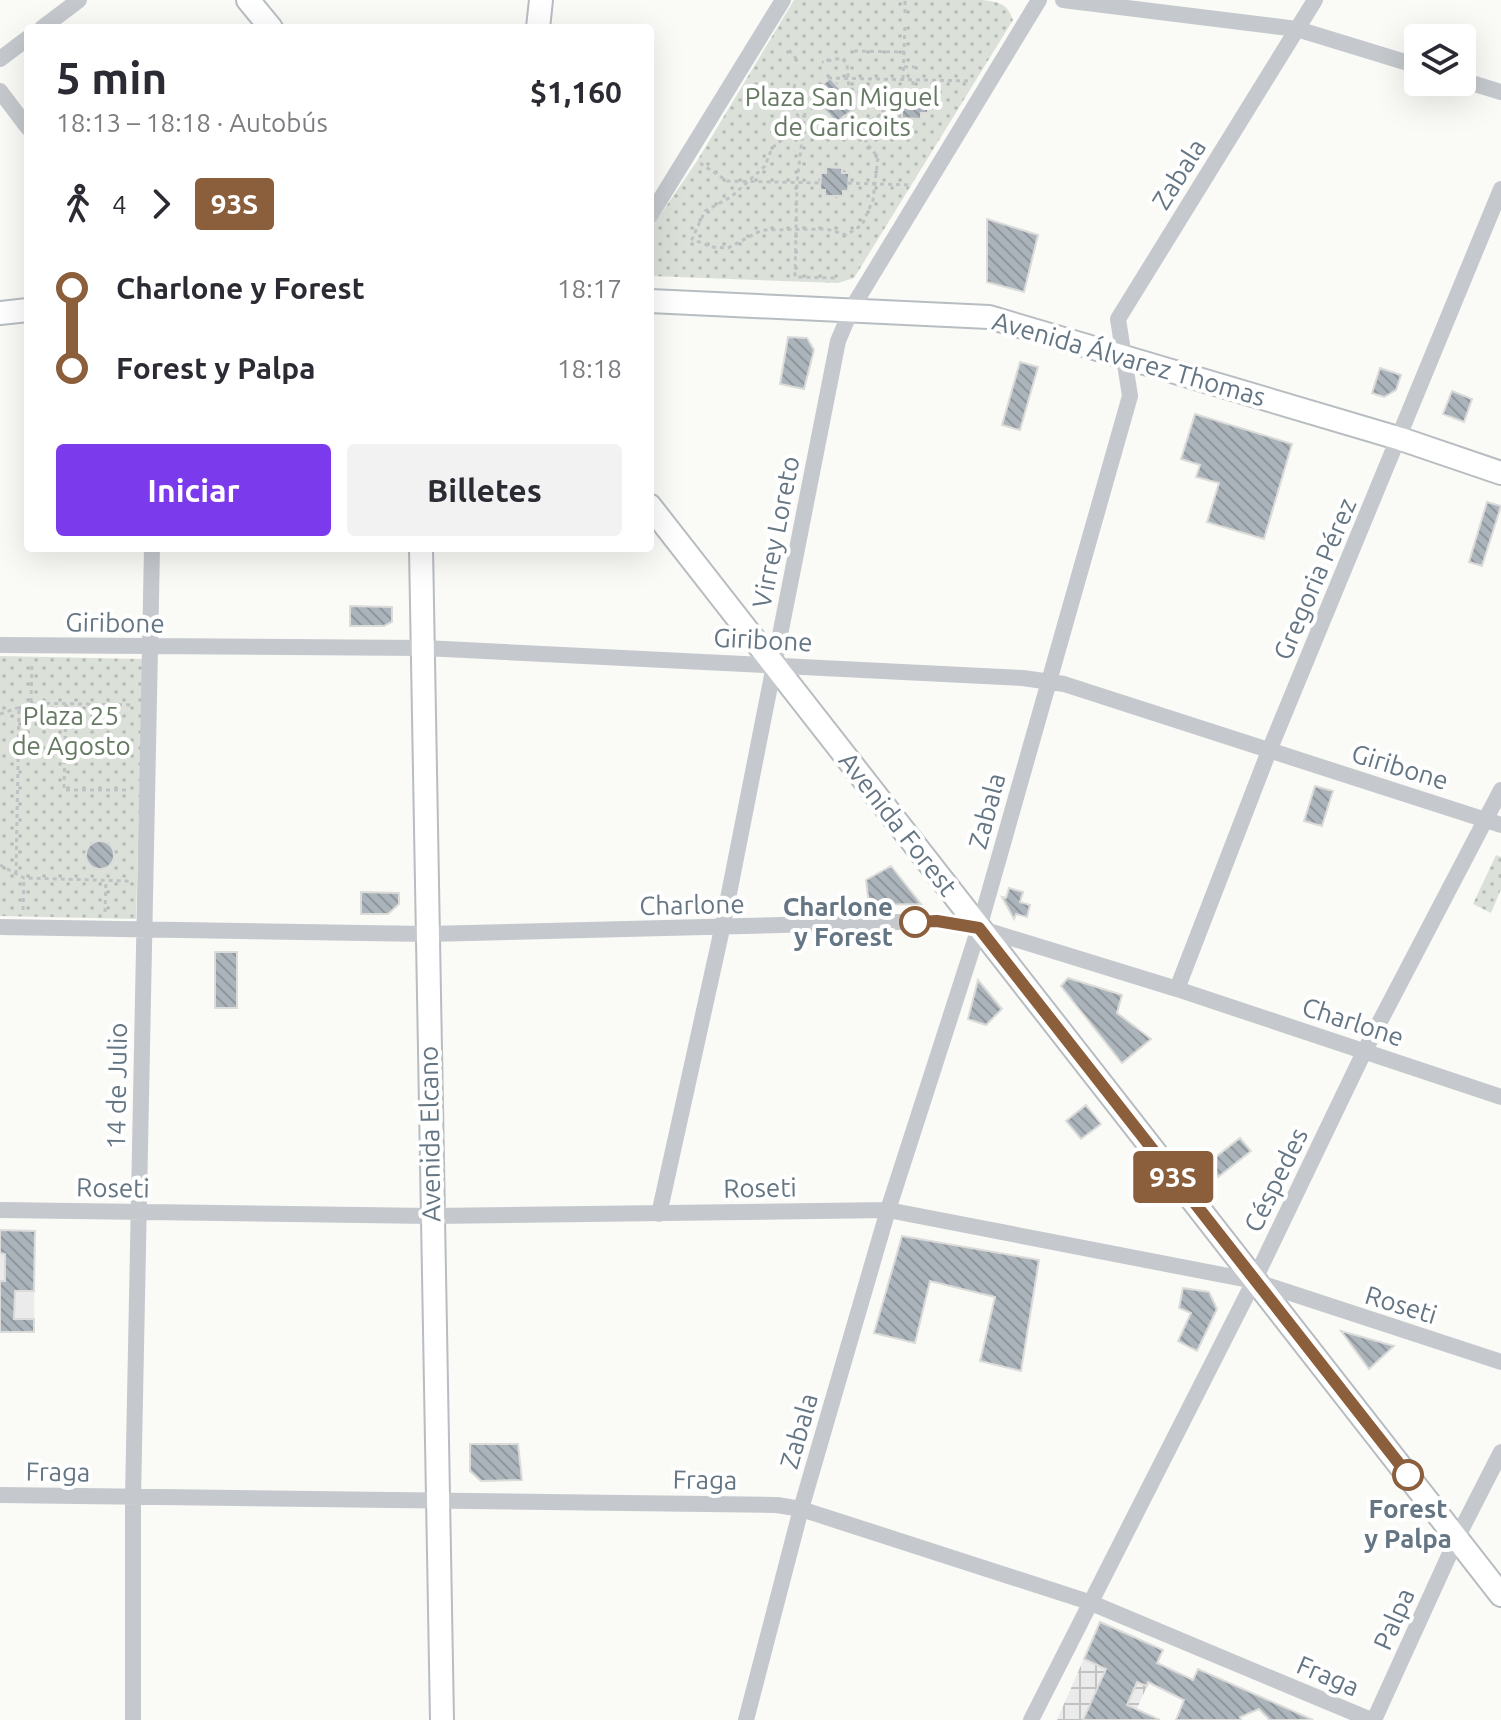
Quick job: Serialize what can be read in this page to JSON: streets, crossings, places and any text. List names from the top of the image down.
{
  "streets": {
    "main road": ["Avenida Álvarez Thomas", "Avenida Forest", "Avenida Elcano"],
    "street": [
      "Zabala",
      "Virrey Loreto",
      "Gregoria Pérez",
      "Giribone",
      "Charlone",
      "14 de Julio",
      "Céspedes",
      "Roseti",
      "Fraga",
      "Palpa"
    ]
  },
  "crossings": [
    ["Zabala", "Avenida Álvarez Thomas"],
    ["Zabala", "Giribone"],
    ["Zabala", "Avenida Forest"],
    ["Zabala", "Charlone"],
    ["Zabala", "Roseti"],
    ["Zabala", "Fraga"],
    ["Avenida Álvarez Thomas", "Virrey Loreto"],
    ["Avenida Álvarez Thomas", "Gregoria Pérez"],
    ["Virrey Loreto", "Giribone"],
    ["Virrey Loreto", "Avenida Forest"],
    ["Virrey Loreto", "Charlone"],
    ["Virrey Loreto", "Roseti"],
    ["Gregoria Pérez", "Giribone"],
    ["Gregoria Pérez", "Charlone"],
    ["Giribone", "Avenida Forest"],
    ["Giribone", "14 de Julio"],
    ["Giribone", "Avenida Elcano"],
    ["Giribone", "Céspedes"],
    ["Avenida Forest", "Charlone"],
    ["Avenida Forest", "Céspedes"],
    ["Avenida Forest", "Roseti"],
    ["Avenida Forest", "Palpa"],
    ["Charlone", "14 de Julio"],
    ["Charlone", "Avenida Elcano"],
    ["Charlone", "Céspedes"],
    ["14 de Julio", "Roseti"],
    ["14 de Julio", "Fraga"],
    ["Avenida Elcano", "Roseti"],
    ["Avenida Elcano", "Fraga"],
    ["Céspedes", "Roseti"],
    ["Céspedes", "Fraga"],
    ["Fraga", "Palpa"]
  ],
  "parks": ["Plaza San Miguel de Garicoits", "Plaza 25 de Agosto"],
  "places": ["Charlone y Forest", "Forest y Palpa"],
  "lines": ["bus line 93S"],
  "page": {
    "on_map": "93S",
    "heading": ["5 min", "18:13 – 18:18 · Autobús", "$1,160"],
    "legs": ["4", "93S"],
    "list": [
      {
        "name": "Charlone y Forest",
        "value": "18:17"
      },
      {
        "name": "Forest y Palpa",
        "value": "18:18"
      }
    ],
    "buttons": ["Iniciar", "Billetes"]
  }
}
